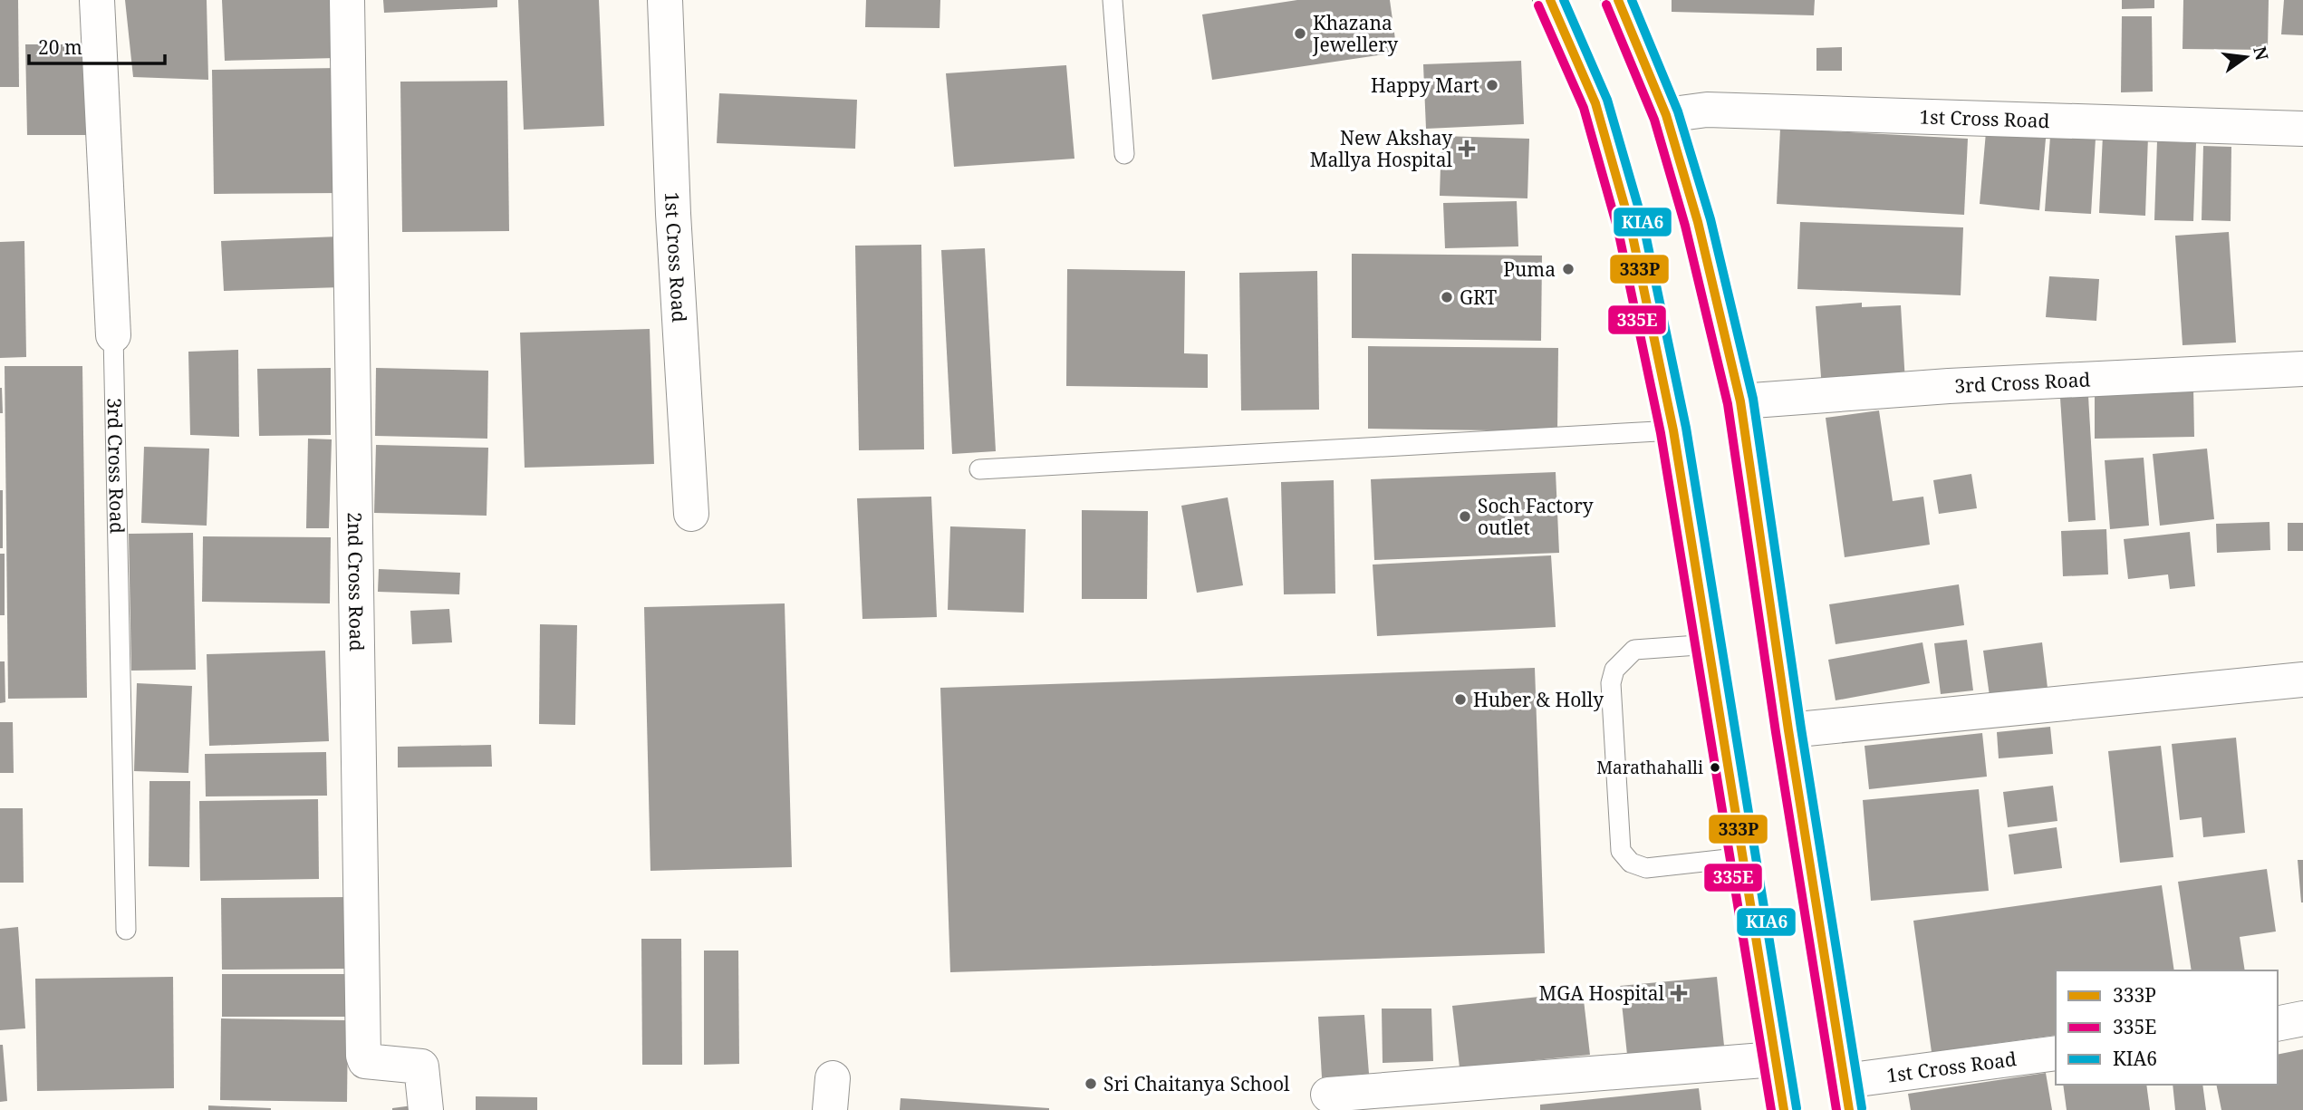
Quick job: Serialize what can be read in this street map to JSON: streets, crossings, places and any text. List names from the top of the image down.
{
  "streets": {
    "street": ["1st Cross Road", "3rd Cross Road", "2nd Cross Road"]
  },
  "places": {
    "other": [
      "Khazana Jewellery",
      "Happy Mart",
      "Puma",
      "GRT",
      "Soch Factory outlet",
      "Huber & Holly",
      "Marathahalli",
      "Sri Chaitanya School"
    ],
    "health": ["New Akshay Mallya Hospital", "MGA Hospital"]
  },
  "lines": ["transit line 333P", "transit line KIA6", "transit line 335E"],
  "legend": ["333P", "335E", "KIA6"],
  "scale_bar": "20 m",
  "north": "right"
}
